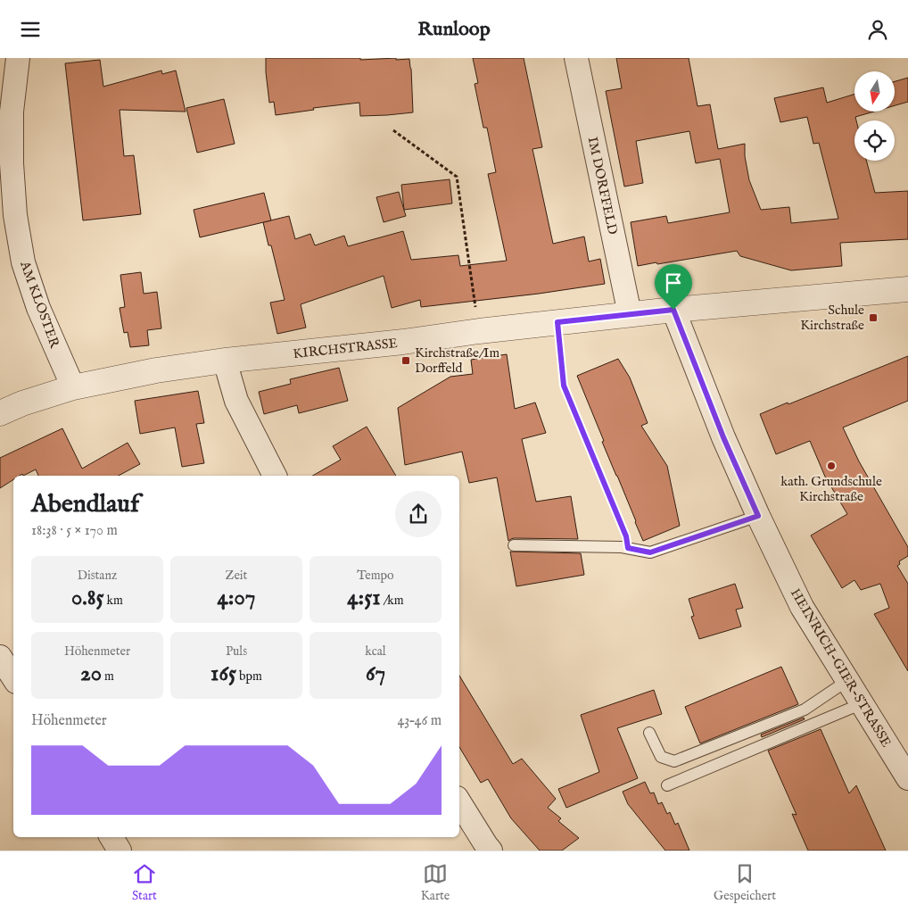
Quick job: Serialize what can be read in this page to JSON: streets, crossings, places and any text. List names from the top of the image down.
{
  "streets": {
    "street": [
      "IM DORFFELD",
      "AM KLOSTER",
      "KIRCHSTRASSE",
      "HEINRICH-GIER-STRASSE"
    ]
  },
  "crossings": [
    ["IM DORFFELD", "KIRCHSTRASSE"],
    ["AM KLOSTER", "KIRCHSTRASSE"],
    ["KIRCHSTRASSE", "HEINRICH-GIER-STRASSE"]
  ],
  "places": {
    "transit": ["Schule Kirchstraße", "Kirchstraße/Im Dorffeld"],
    "other": ["kath. Grundschule Kirchstraße"]
  },
  "north": "bottom",
  "page": {
    "header": "Runloop",
    "heading": ["Abendlauf", "18:38 · 5 × 170 m"],
    "stats": [
      ["Distanz", "0.85 km"],
      ["Zeit", "4:07"],
      ["Tempo", "4:51 /km"],
      ["Höhenmeter", "20 m"],
      ["Puls", "165 bpm"],
      ["kcal", "67"]
    ],
    "chart": ["Höhenmeter", "43–46 m"],
    "tabs": ["Start", "Karte", "Gespeichert"]
  }
}
